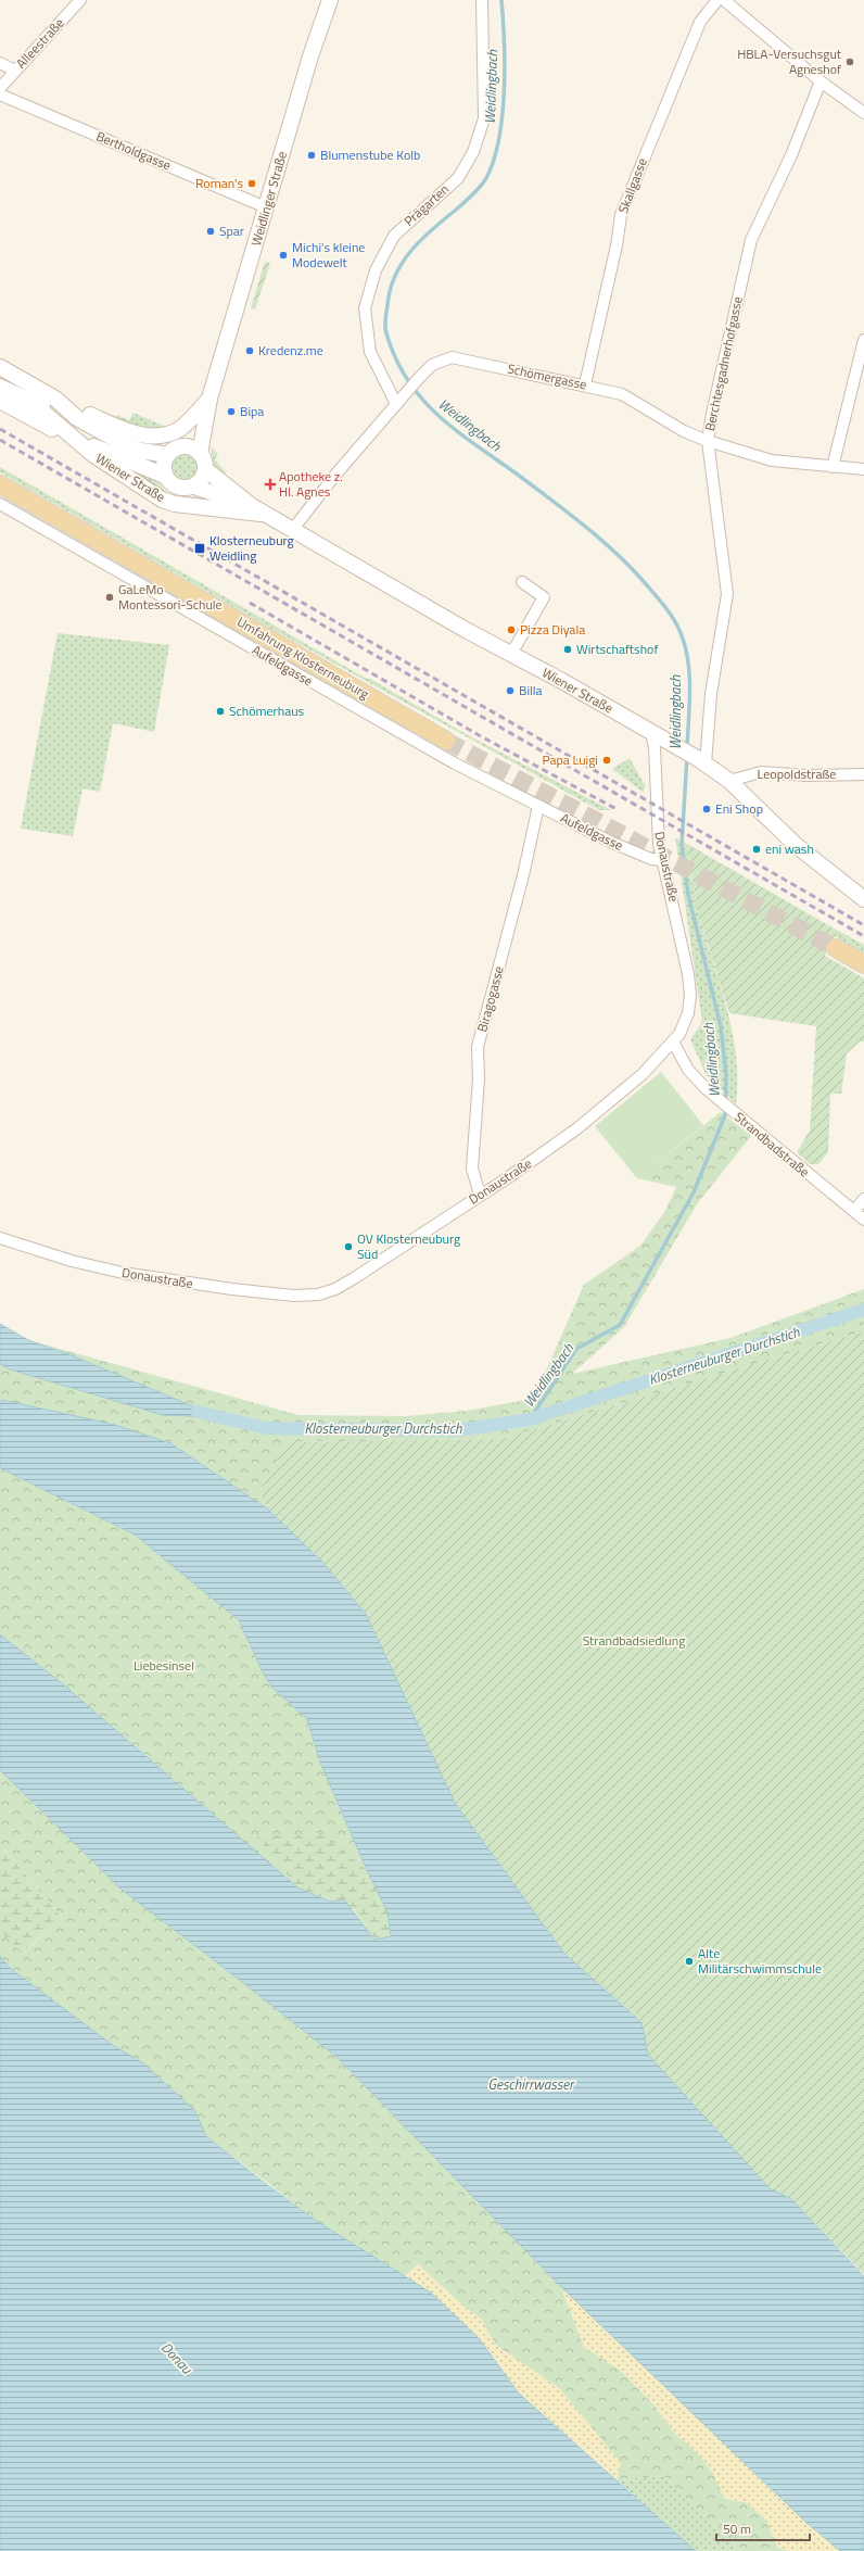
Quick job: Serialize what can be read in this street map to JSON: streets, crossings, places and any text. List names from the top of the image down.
{
  "streets": {
    "main road": ["Weidlinger Straße", "Wiener Straße", "Umfahrung Klosterneuburg"],
    "street": [
      "Alleestraße",
      "Bertholdgasse",
      "Skallgasse",
      "Prägarten",
      "Berchtesgadnerhofgasse",
      "Schömergasse",
      "Aufeldgasse",
      "Leopoldstraße",
      "Donaustraße",
      "Biragogasse",
      "Strandbadstraße"
    ]
  },
  "crossings": [
    ["Bertholdgasse", "Weidlinger Straße"],
    ["Skallgasse", "Schömergasse"],
    ["Weidlinger Straße", "Wiener Straße"],
    ["Prägarten", "Schömergasse"],
    ["Berchtesgadnerhofgasse", "Schömergasse"],
    ["Berchtesgadnerhofgasse", "Wiener Straße"],
    ["Schömergasse", "Wiener Straße"],
    ["Wiener Straße", "Leopoldstraße"],
    ["Wiener Straße", "Donaustraße"],
    ["Aufeldgasse", "Donaustraße"],
    ["Aufeldgasse", "Biragogasse"],
    ["Donaustraße", "Biragogasse"],
    ["Donaustraße", "Strandbadstraße"]
  ],
  "water": [
    "Weidlingbach",
    "Klosterneuburger Durchstich",
    "Geschirrwasser",
    "Donau"
  ],
  "parks": ["Strandbadsiedlung", "Liebesinsel"],
  "places": {
    "other": [
      "HBLA-Versuchsgut Agneshof",
      "Blumenstube Kolb",
      "Roman's",
      "Spar",
      "Michi's kleine Modewelt",
      "Kredenz.me",
      "Bipa",
      "GaLeMo Montessori-Schule",
      "Pizza Diyala",
      "Wirtschaftshof",
      "Billa",
      "Schömerhaus",
      "Papa Luigi",
      "Eni Shop",
      "eni wash",
      "OV Klosterneuburg Süd",
      "Alte Militärschwimmschule"
    ],
    "health": ["Apotheke z. Hl. Agnes"],
    "transit": ["Klosterneuburg Weidling"]
  },
  "scale_bar": "50 m"
}
